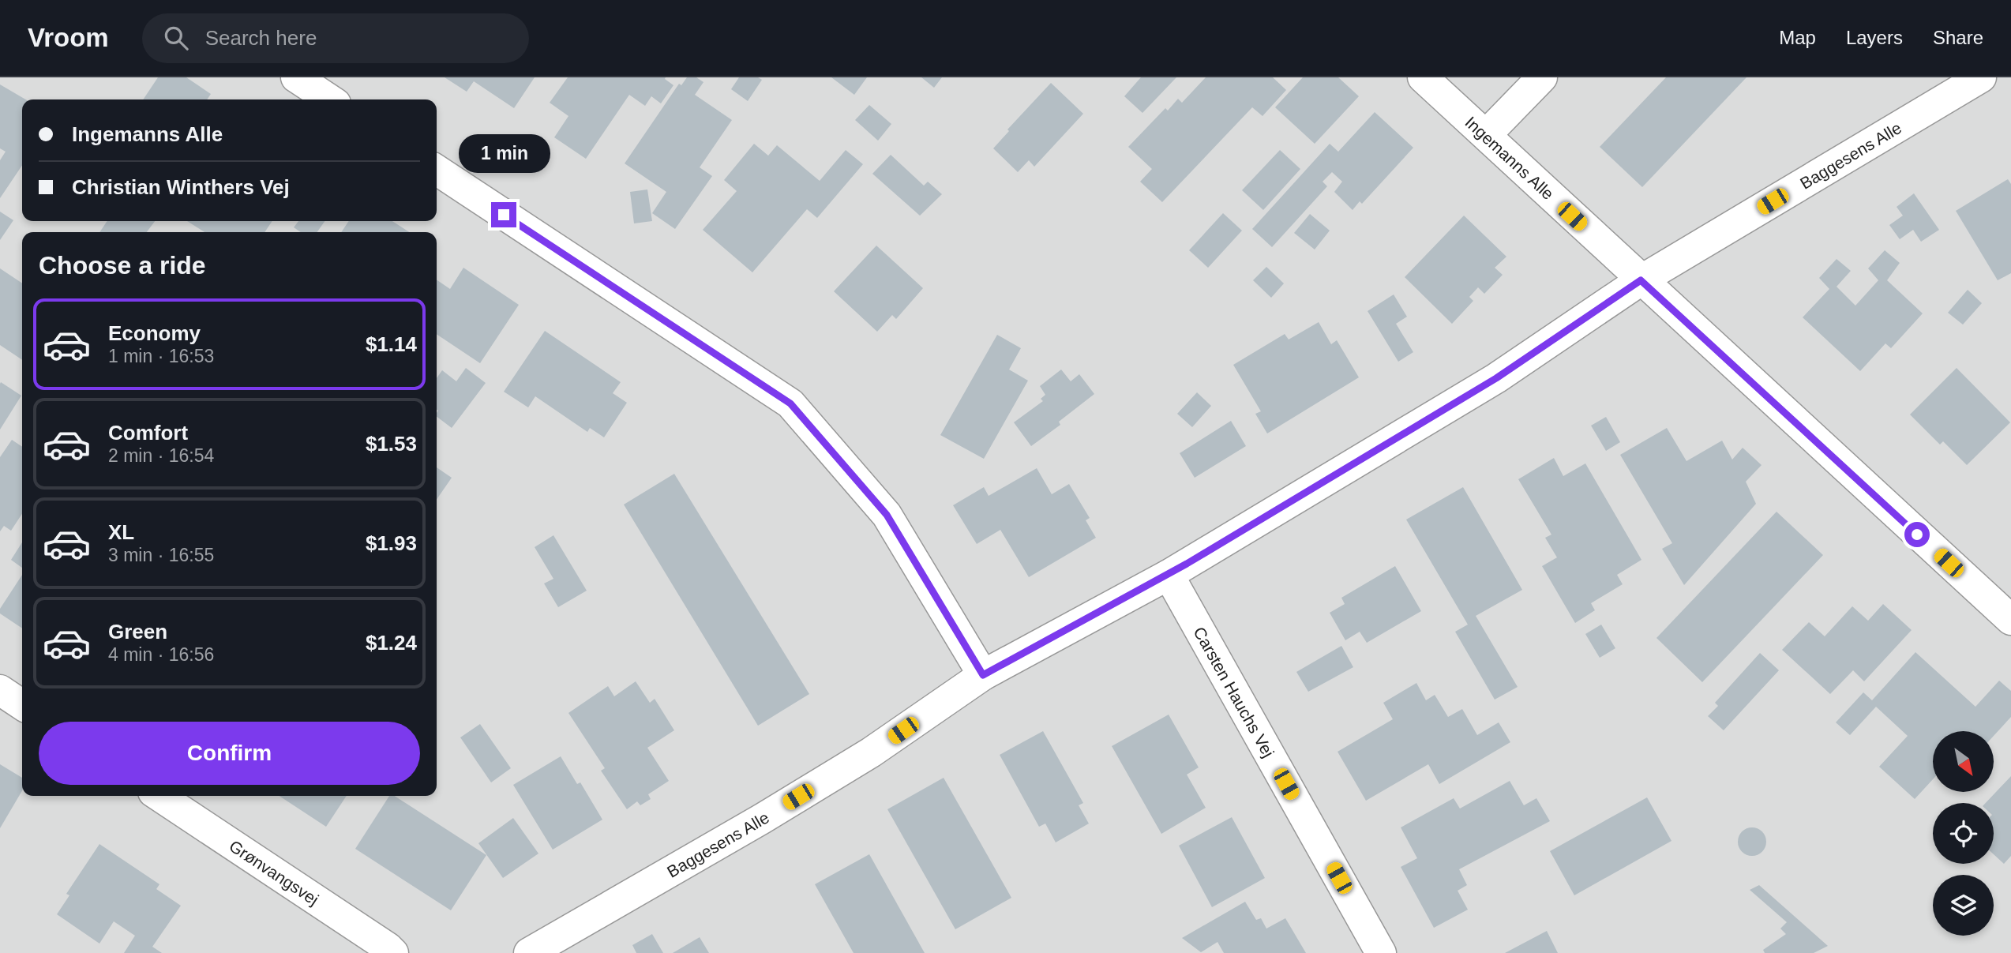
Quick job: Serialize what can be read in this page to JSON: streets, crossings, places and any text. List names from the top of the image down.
{
  "streets": {
    "street": [
      "Baggesens Alle",
      "Ingemanns Alle",
      "Carsten Hauchs Vej",
      "Grønvangsvej"
    ]
  },
  "crossings": [
    ["Baggesens Alle", "Ingemanns Alle"],
    ["Baggesens Alle", "Carsten Hauchs Vej"]
  ],
  "north": "bottom right",
  "page": {
    "header": "Vroom",
    "search": "Search here",
    "nav": ["Map", "Layers", "Share"],
    "banner": ["Ingemanns Alle", "Christian Winthers Vej"],
    "bubble": "1 min",
    "heading": "Choose a ride",
    "list": [
      {
        "name": "Economy",
        "note": "1 min · 16:53",
        "value": "$1.14"
      },
      {
        "name": "Comfort",
        "note": "2 min · 16:54",
        "value": "$1.53"
      },
      {
        "name": "XL",
        "note": "3 min · 16:55",
        "value": "$1.93"
      },
      {
        "name": "Green",
        "note": "4 min · 16:56",
        "value": "$1.24"
      }
    ],
    "buttons": "Confirm"
  }
}
